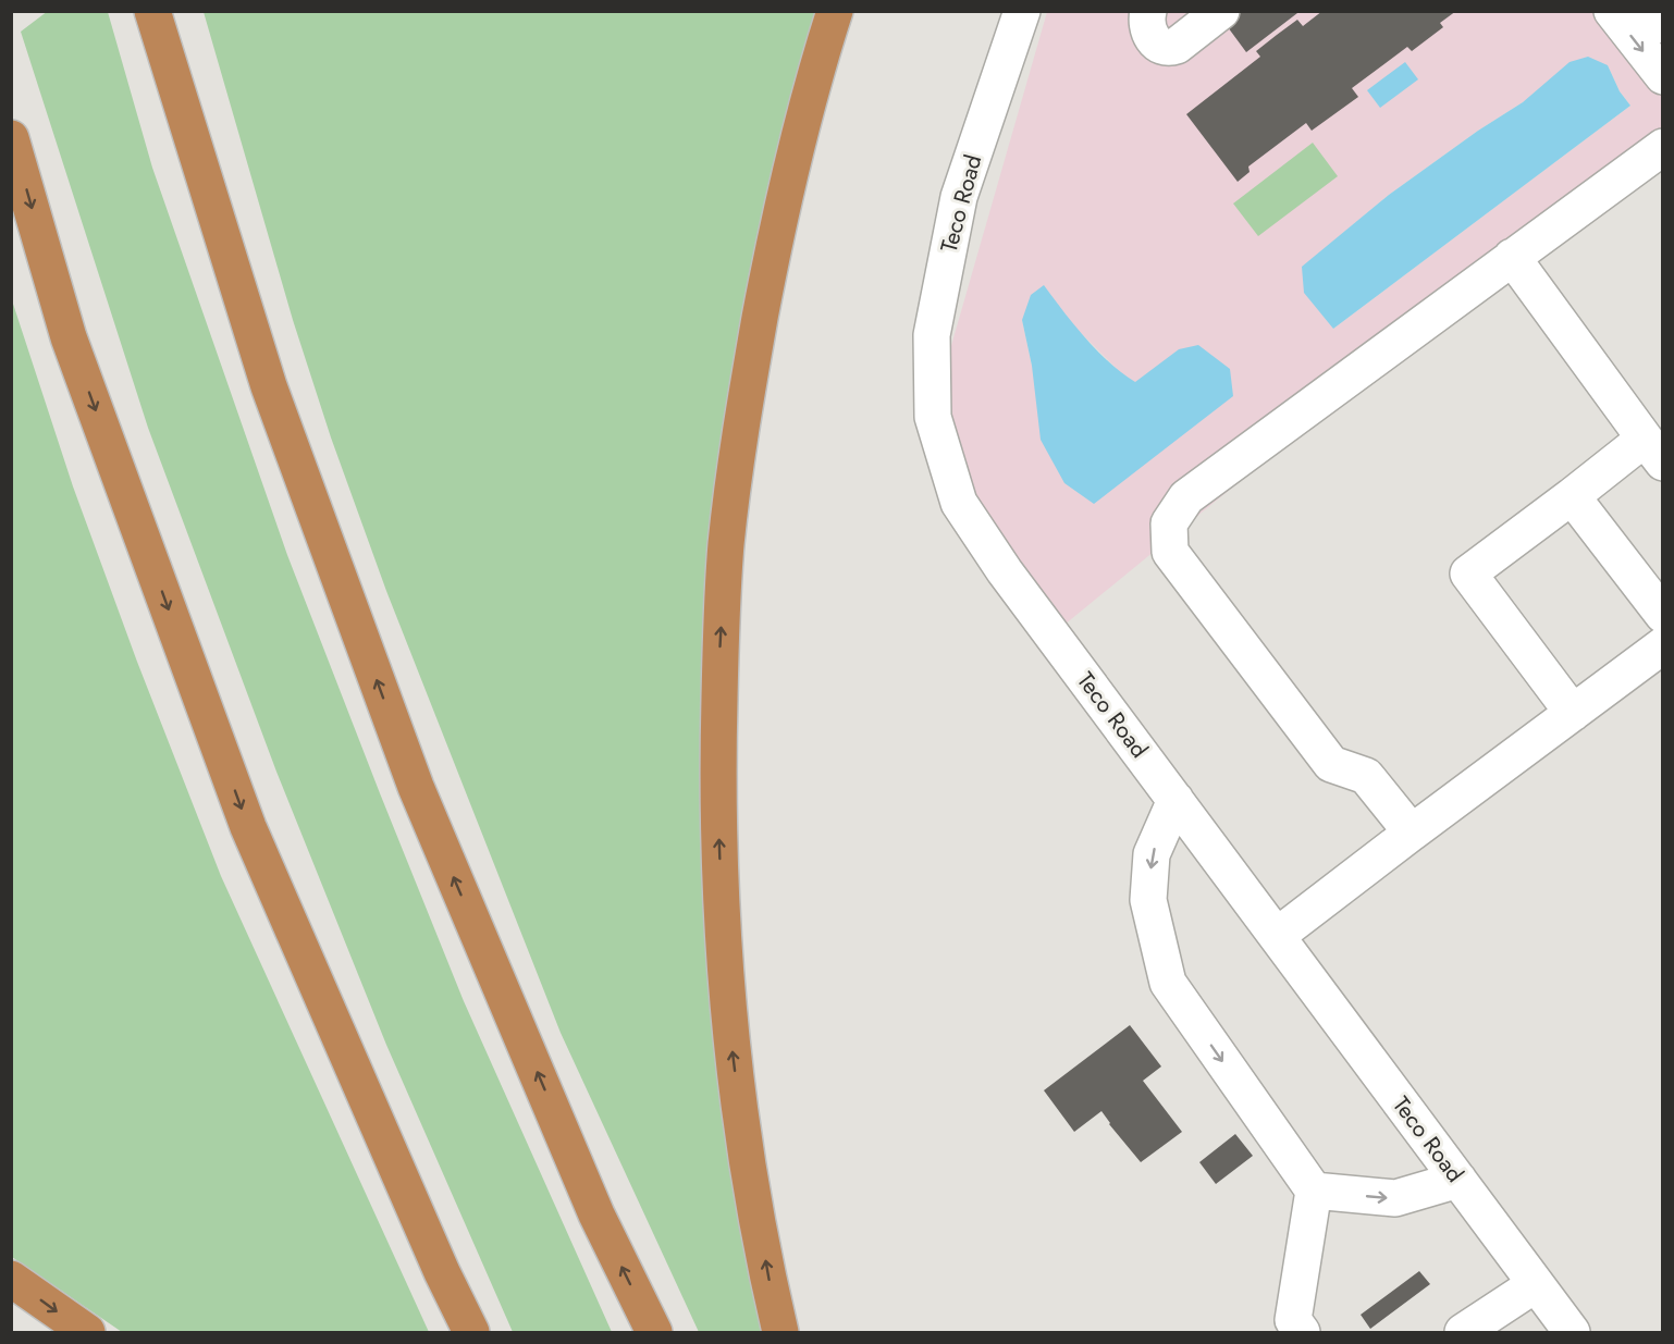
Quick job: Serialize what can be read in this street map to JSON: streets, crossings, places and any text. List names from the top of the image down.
{
  "streets": {
    "street": ["Teco Road"]
  }
}
